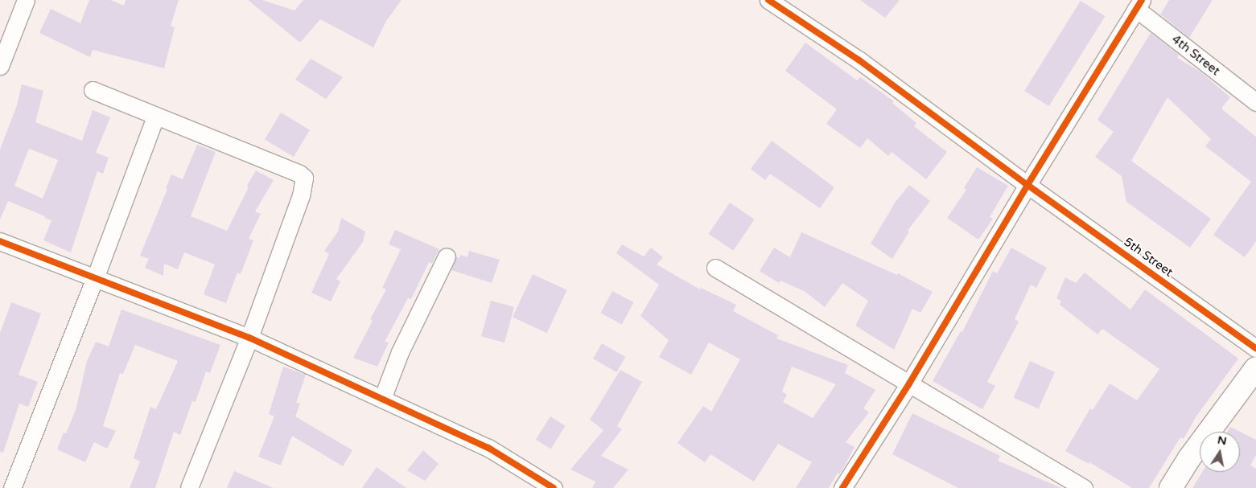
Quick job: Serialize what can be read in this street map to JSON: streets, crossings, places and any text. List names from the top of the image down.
{
  "streets": {
    "street": ["4th Street", "5th Street"]
  },
  "north": "top"
}
